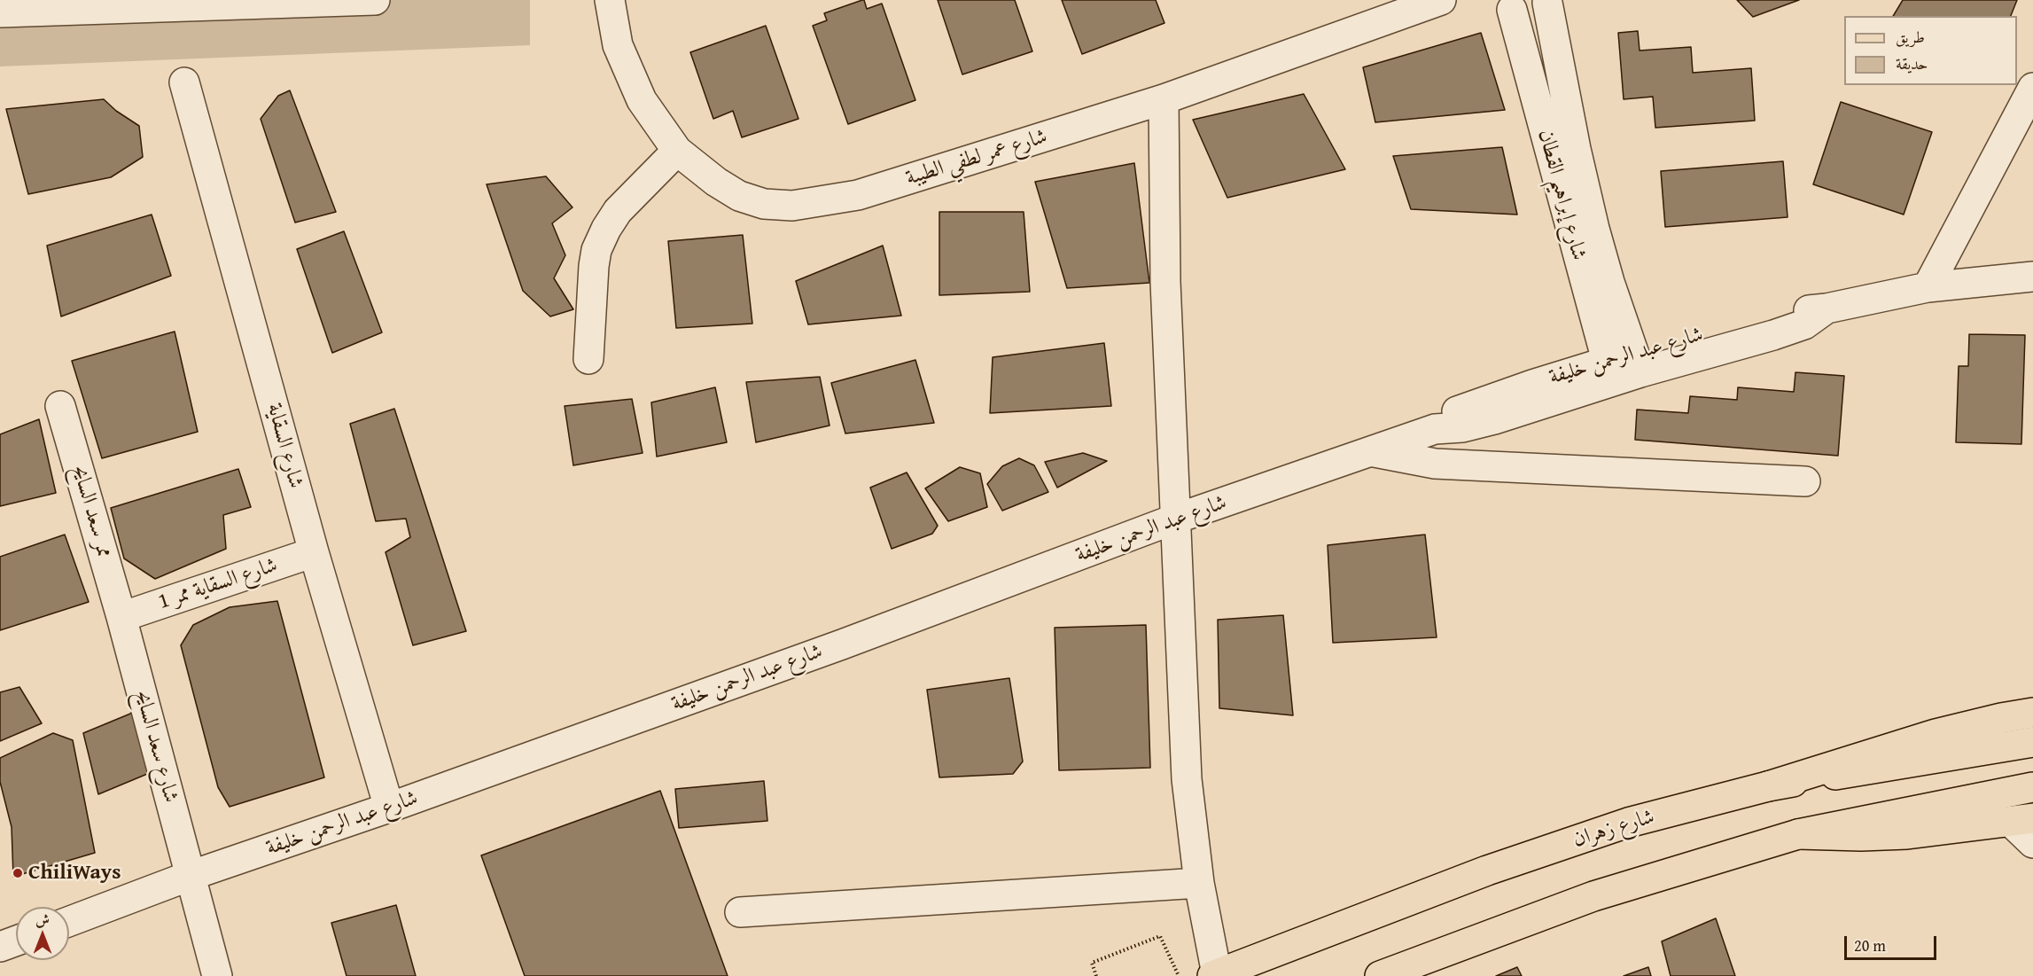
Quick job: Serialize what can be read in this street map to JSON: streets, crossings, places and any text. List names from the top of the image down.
{
  "streets": {
    "main road": ["شارع زهران"],
    "street": [
      "شارع عمر لطفي الطيبة",
      "شارع إبراهيم القطان",
      "شارع عبد الرحمن خليفة",
      "شارع السقاية",
      "ممر سعد السايح",
      "شارع السقاية ممر 1",
      "شارع سعد السايح"
    ]
  },
  "crossings": [
    ["شارع إبراهيم القطان", "شارع عبد الرحمن خليفة"],
    ["شارع عبد الرحمن خليفة", "شارع السقاية"],
    ["شارع عبد الرحمن خليفة", "شارع سعد السايح"],
    ["شارع السقاية", "شارع السقاية ممر 1"],
    ["ممر سعد السايح", "شارع السقاية ممر 1"],
    ["ممر سعد السايح", "شارع سعد السايح"],
    ["شارع السقاية ممر 1", "شارع سعد السايح"]
  ],
  "places": ["ChiliWays"],
  "legend": ["طريق", "حديقة"],
  "scale_bar": "20 m",
  "north": "top"
}
